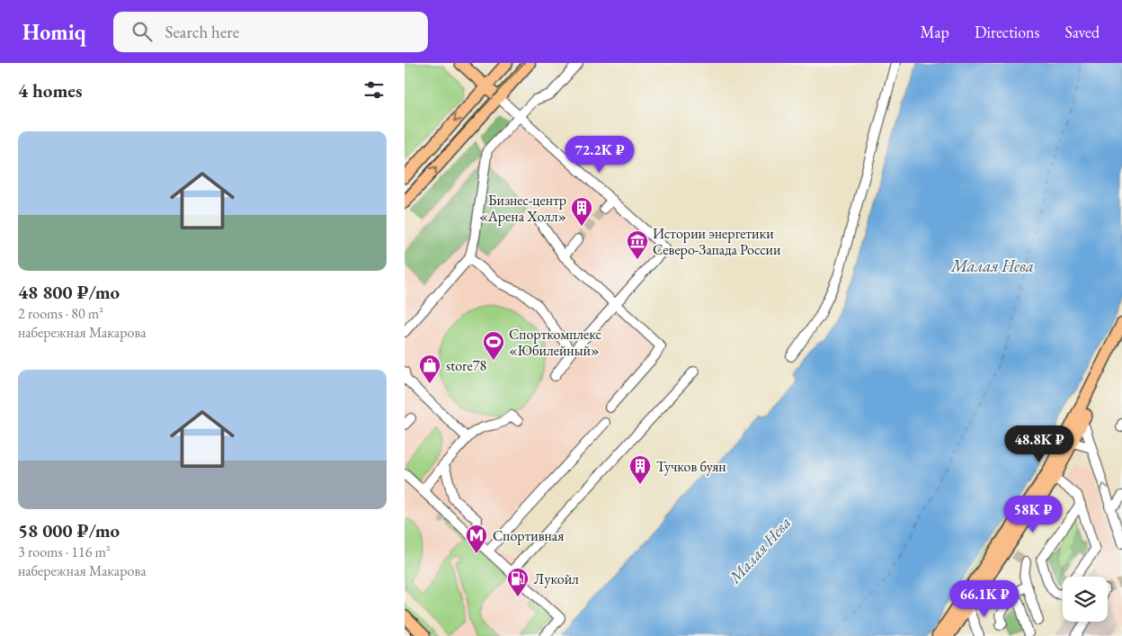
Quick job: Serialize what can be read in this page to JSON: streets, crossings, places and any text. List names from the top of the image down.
{
  "water": ["Малая Нева"],
  "places": {
    "building": ["Бизнес-центр «Арена Холл»", "Тучков буян"],
    "museum": ["Истории энергетики Северо-Запада России"],
    "sports": ["Спорткомплекс «Юбилейный»"],
    "shop": ["store78"],
    "metro station": ["Спортивная"],
    "fuel station": ["Лукойл"]
  },
  "page": {
    "header": "Homiq",
    "search": "Search here",
    "nav": ["Map", "Directions", "Saved"],
    "heading": "4 homes",
    "list": [
      {
        "name": "48 800 ₽/mo",
        "note": "2 rooms · 80 m² · набережная Макарова"
      },
      {
        "name": "58 000 ₽/mo",
        "note": "3 rooms · 116 m² · набережная Макарова"
      }
    ],
    "price": [
      "72.2K ₽",
      "48.8K ₽",
      "58K ₽",
      "66.1K ₽"
    ]
  }
}
